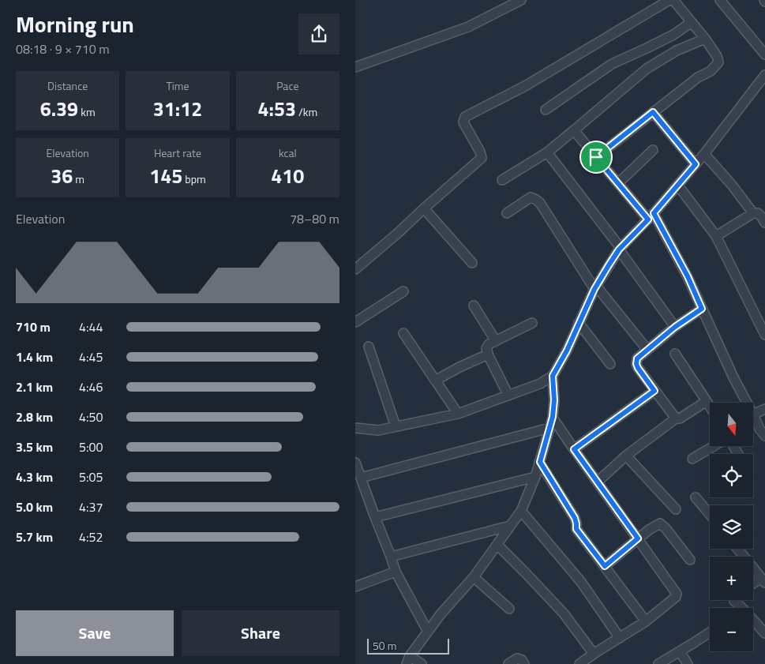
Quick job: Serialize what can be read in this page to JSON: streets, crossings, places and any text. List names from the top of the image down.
{
  "scale_bar": "50 m",
  "north": "bottom",
  "page": {
    "heading": ["Morning run", "08:18 · 9 × 710 m"],
    "stats": [
      ["Distance", "6.39 km"],
      ["Time", "31:12"],
      ["Pace", "4:53 /km"],
      ["Elevation", "36 m"],
      ["Heart rate", "145 bpm"],
      ["kcal", "410"]
    ],
    "chart": ["Elevation", "78–80 m"],
    "list": [
      {
        "name": "710 m",
        "note": "4:44"
      },
      {
        "name": "1.4 km",
        "note": "4:45"
      },
      {
        "name": "2.1 km",
        "note": "4:46"
      },
      {
        "name": "2.8 km",
        "note": "4:50"
      },
      {
        "name": "3.5 km",
        "note": "5:00"
      },
      {
        "name": "4.3 km",
        "note": "5:05"
      },
      {
        "name": "5.0 km",
        "note": "4:37"
      },
      {
        "name": "5.7 km",
        "note": "4:52"
      }
    ],
    "map_buttons": ["+", "−"],
    "buttons": ["Save", "Share"],
    "scale": "50 m"
  }
}
